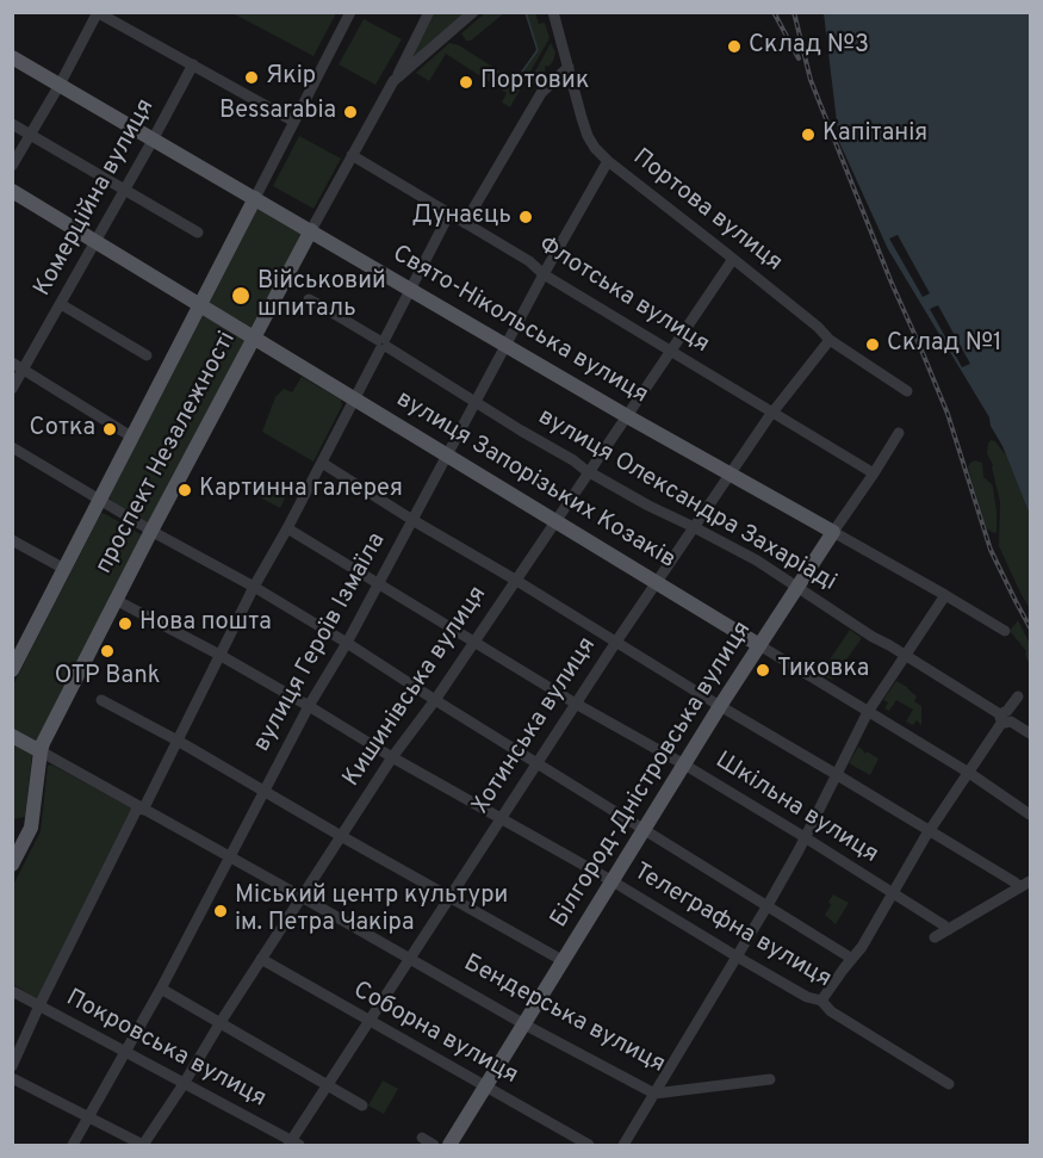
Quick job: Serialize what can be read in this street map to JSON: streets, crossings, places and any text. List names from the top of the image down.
{
  "streets": {
    "main road": [
      "Свято-Нікольська вулиця",
      "проспект Незалежності",
      "вулиця Запорізьких Козаків",
      "Білгород-Дністровська вулиця",
      "Бендерська вулиця"
    ],
    "street": [
      "Комерційна вулиця",
      "Портова вулиця",
      "Флотська вулиця",
      "вулиця Олександра Захаріаді",
      "вулиця Героїв Ізмаїла",
      "Кишинівська вулиця",
      "Хотинська вулиця",
      "Шкільна вулиця",
      "Телеграфна вулиця",
      "Соборна вулиця",
      "Покровська вулиця"
    ]
  },
  "crossings": [
    ["Комерційна вулиця", "Свято-Нікольська вулиця"],
    ["Комерційна вулиця", "вулиця Запорізьких Козаків"],
    ["Портова вулиця", "вулиця Героїв Ізмаїла"],
    ["Портова вулиця", "Кишинівська вулиця"],
    ["Портова вулиця", "Хотинська вулиця"],
    ["Флотська вулиця", "проспект Незалежності"],
    ["Флотська вулиця", "вулиця Героїв Ізмаїла"],
    ["Флотська вулиця", "Кишинівська вулиця"],
    ["Флотська вулиця", "Хотинська вулиця"],
    ["Флотська вулиця", "Білгород-Дністровська вулиця"],
    ["Свято-Нікольська вулиця", "проспект Незалежності"],
    ["Свято-Нікольська вулиця", "вулиця Героїв Ізмаїла"],
    ["Свято-Нікольська вулиця", "Кишинівська вулиця"],
    ["Свято-Нікольська вулиця", "Хотинська вулиця"],
    ["Свято-Нікольська вулиця", "Білгород-Дністровська вулиця"],
    ["проспект Незалежності", "вулиця Запорізьких Козаків"],
    ["проспект Незалежності", "Телеграфна вулиця"],
    ["проспект Незалежності", "Бендерська вулиця"],
    ["вулиця Запорізьких Козаків", "вулиця Героїв Ізмаїла"],
    ["вулиця Запорізьких Козаків", "Кишинівська вулиця"],
    ["вулиця Запорізьких Козаків", "Хотинська вулиця"],
    ["вулиця Запорізьких Козаків", "Білгород-Дністровська вулиця"],
    ["вулиця Олександра Захаріаді", "вулиця Героїв Ізмаїла"],
    ["вулиця Олександра Захаріаді", "Кишинівська вулиця"],
    ["вулиця Олександра Захаріаді", "Хотинська вулиця"],
    ["вулиця Олександра Захаріаді", "Білгород-Дністровська вулиця"],
    ["вулиця Героїв Ізмаїла", "Шкільна вулиця"],
    ["вулиця Героїв Ізмаїла", "Телеграфна вулиця"],
    ["вулиця Героїв Ізмаїла", "Бендерська вулиця"],
    ["вулиця Героїв Ізмаїла", "Покровська вулиця"],
    ["Кишинівська вулиця", "Шкільна вулиця"],
    ["Кишинівська вулиця", "Телеграфна вулиця"],
    ["Кишинівська вулиця", "Бендерська вулиця"],
    ["Кишинівська вулиця", "Соборна вулиця"],
    ["Кишинівська вулиця", "Покровська вулиця"],
    ["Хотинська вулиця", "Шкільна вулиця"],
    ["Хотинська вулиця", "Телеграфна вулиця"],
    ["Хотинська вулиця", "Бендерська вулиця"],
    ["Хотинська вулиця", "Соборна вулиця"],
    ["Хотинська вулиця", "Покровська вулиця"],
    ["Білгород-Дністровська вулиця", "Шкільна вулиця"],
    ["Білгород-Дністровська вулиця", "Телеграфна вулиця"],
    ["Білгород-Дністровська вулиця", "Бендерська вулиця"],
    ["Білгород-Дністровська вулиця", "Соборна вулиця"]
  ],
  "places": [
    "Склад №3",
    "Якір",
    "Портовик",
    "Bessarabia",
    "Капітанія",
    "Дунаєць",
    "Військовий шпиталь",
    "Склад №1",
    "Сотка",
    "Картинна галерея",
    "Нова пошта",
    "OTP Bank",
    "Тиковка",
    "Міський центр культури ім. Петра Чакіра"
  ]
}
